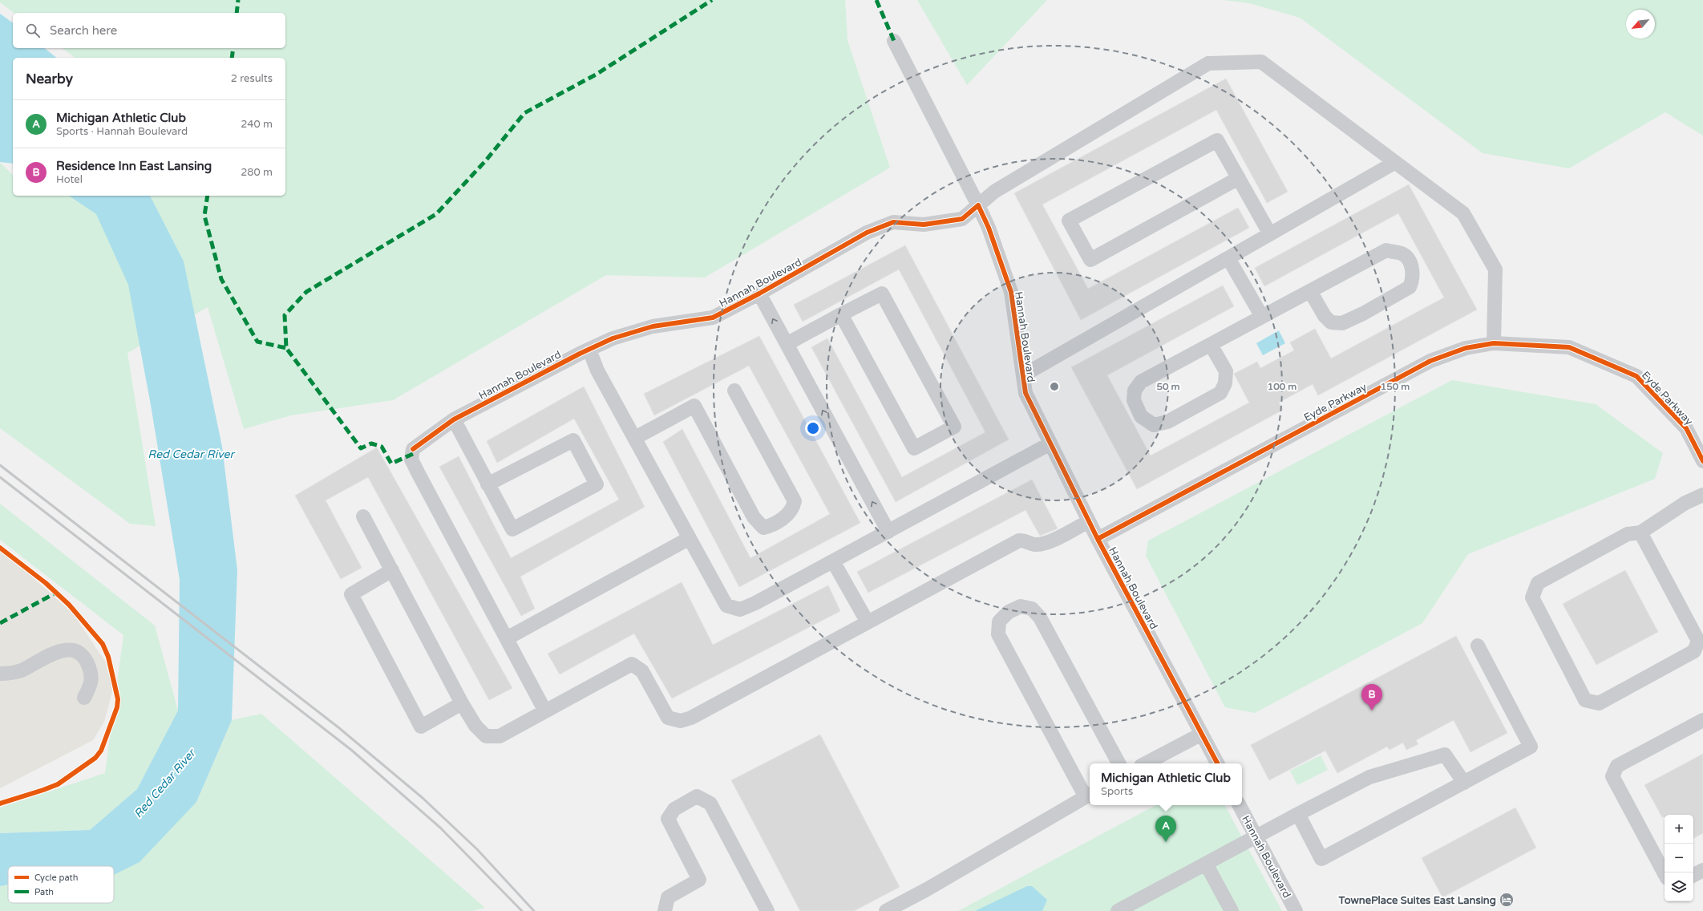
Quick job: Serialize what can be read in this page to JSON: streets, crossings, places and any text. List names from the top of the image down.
{
  "streets": {
    "street": ["Hannah Boulevard", "Eyde Parkway"]
  },
  "crossings": [
    ["Hannah Boulevard", "Eyde Parkway"]
  ],
  "water": ["Red Cedar River"],
  "places": {
    "hotel": ["TownePlace Suites East Lansing"]
  },
  "legend": ["Cycle path", "Path"],
  "north": "bottom left",
  "page": {
    "search": "Search here",
    "heading": ["Nearby", "2 results"],
    "list": [
      {
        "mark": "A",
        "name": "Michigan Athletic Club",
        "note": "Sports · Hannah Boulevard",
        "value": "240 m"
      },
      {
        "mark": "B",
        "name": "Residence Inn East Lansing",
        "note": "Hotel",
        "value": "280 m"
      }
    ],
    "pins": ["B", "A"],
    "popup": ["Michigan Athletic Club", "Sports"],
    "map_buttons": ["+", "−"]
  },
  "rings": ["50 m", "100 m", "150 m"]
}
